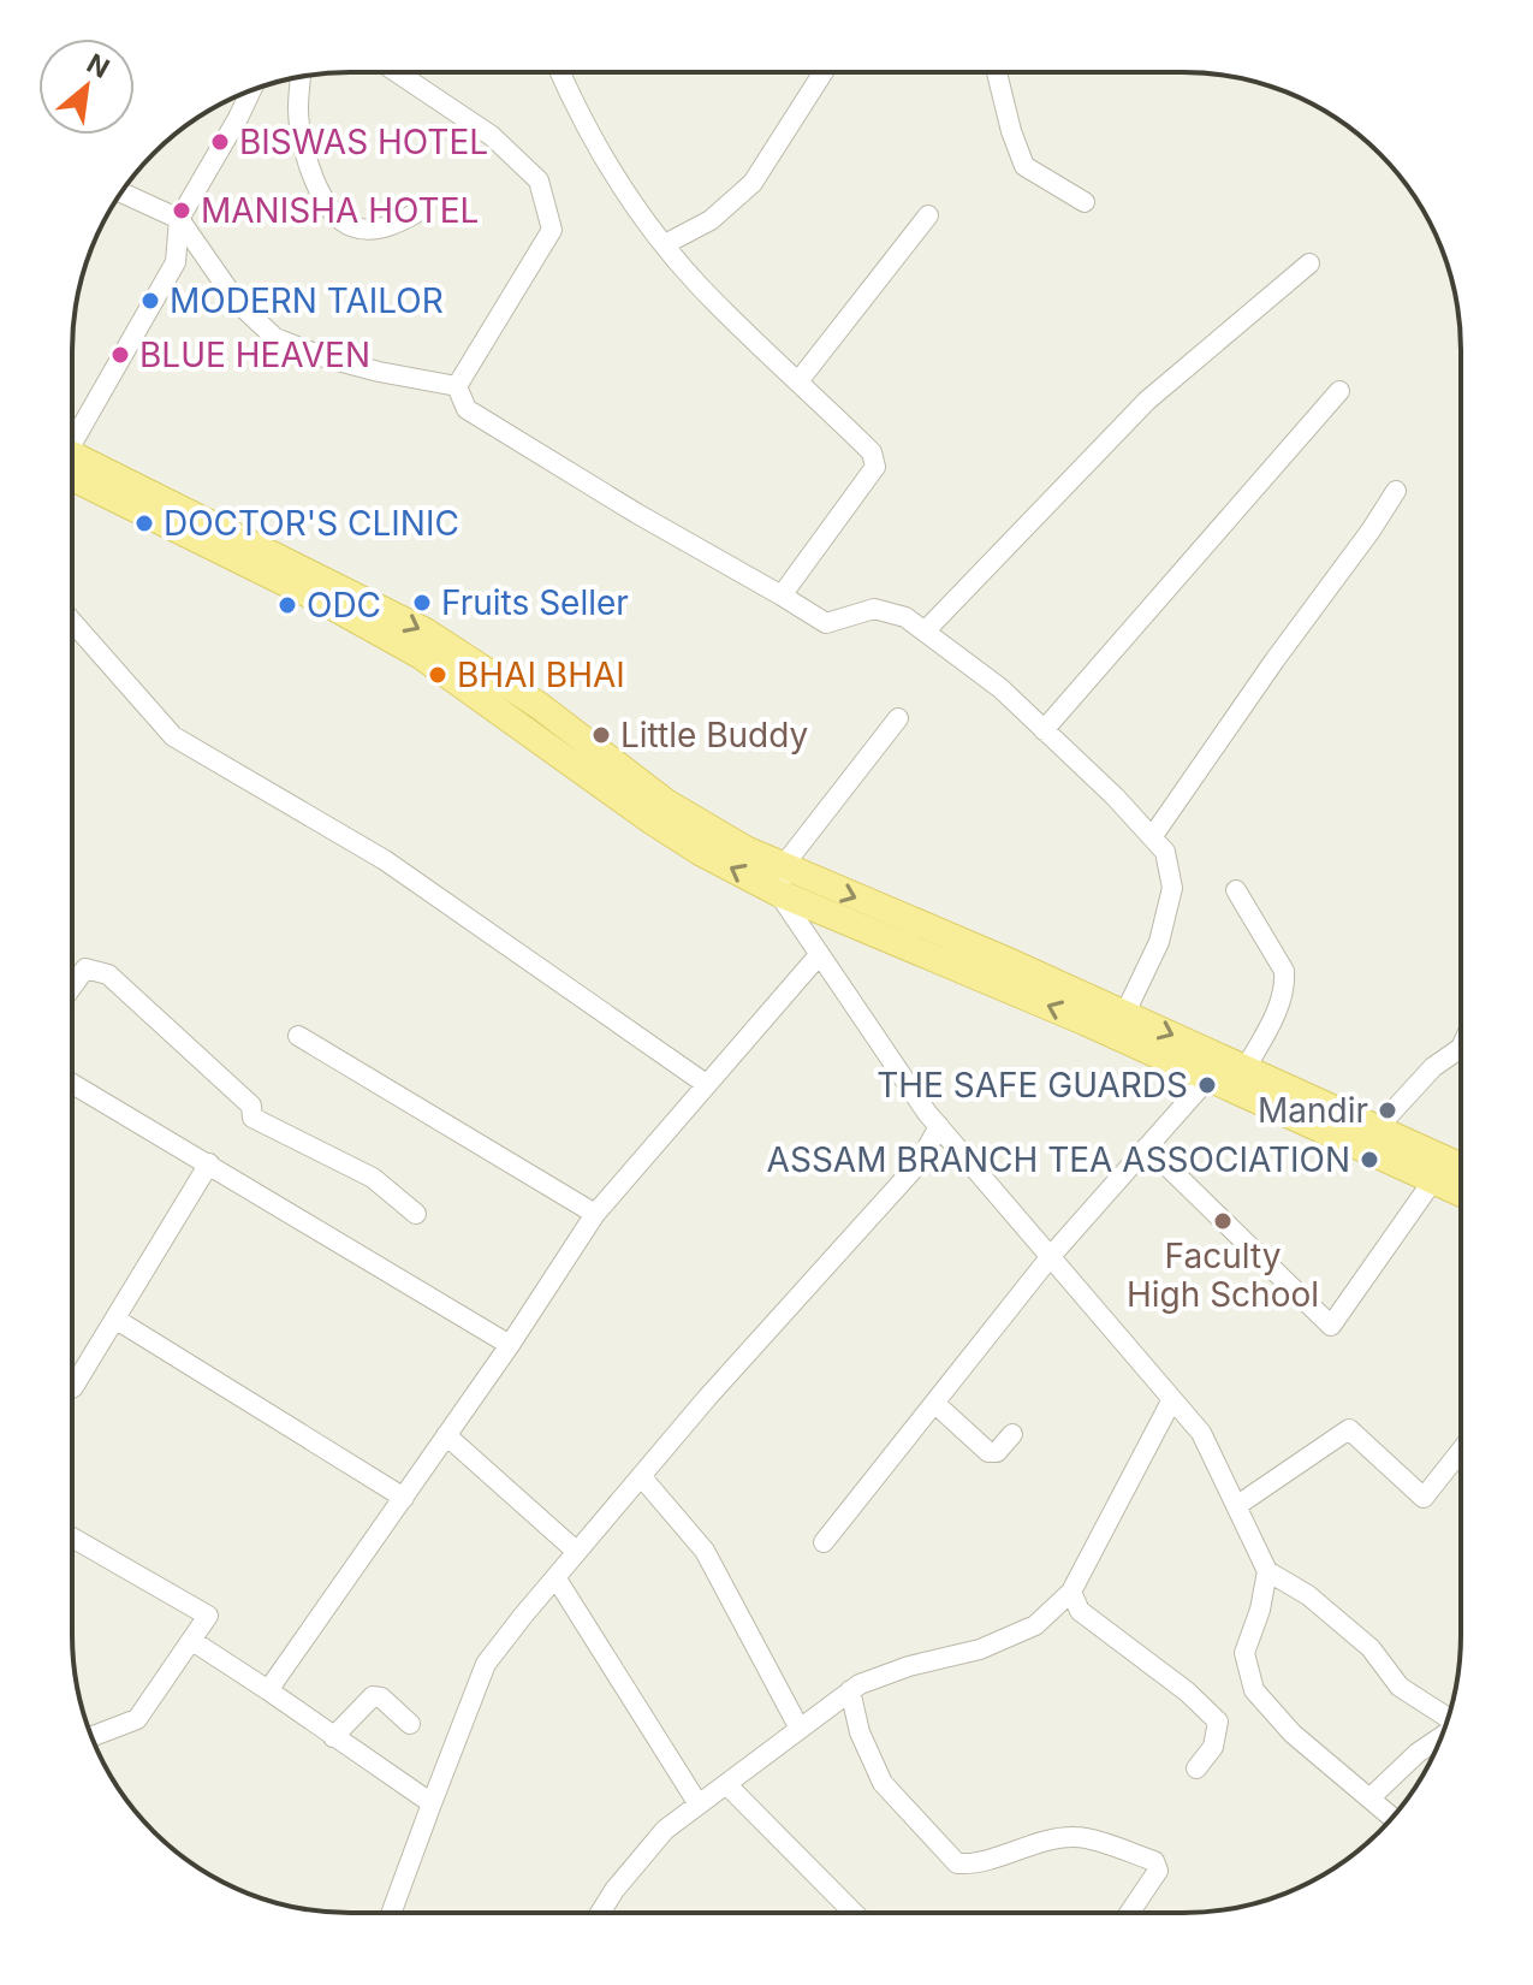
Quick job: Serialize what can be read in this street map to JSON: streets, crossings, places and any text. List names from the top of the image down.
{
  "places": [
    "BISWAS HOTEL",
    "MANISHA HOTEL",
    "MODERN TAILOR",
    "BLUE HEAVEN",
    "DOCTOR'S CLINIC",
    "Fruits Seller",
    "ODC",
    "BHAI BHAI",
    "Little Buddy",
    "THE SAFE GUARDS",
    "Mandir",
    "ASSAM BRANCH TEA ASSOCIATION",
    "Faculty High School"
  ],
  "north": "top right"
}
